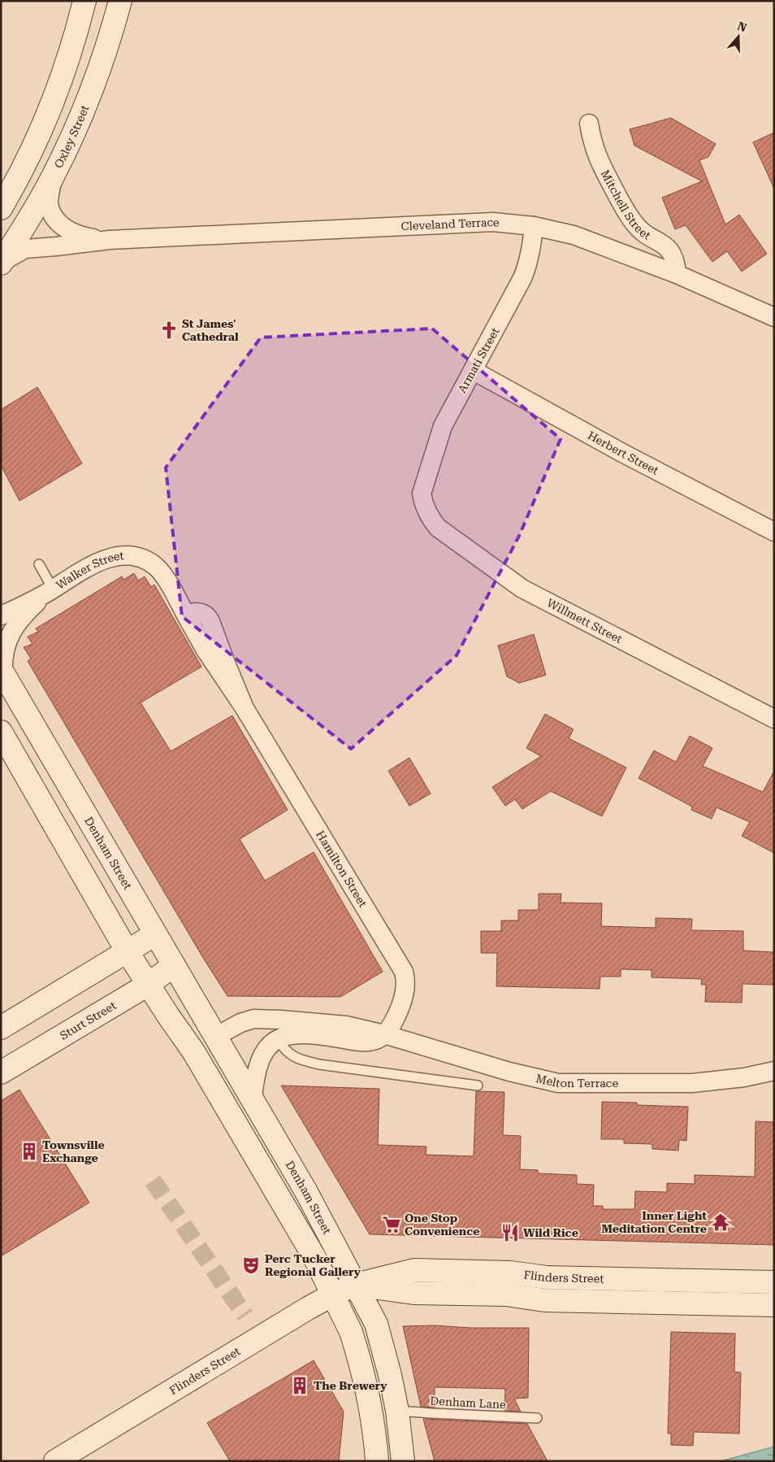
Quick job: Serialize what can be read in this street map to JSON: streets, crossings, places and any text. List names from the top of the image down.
{
  "streets": {
    "main road": [
      "Oxley Street",
      "Denham Street",
      "Sturt Street",
      "Flinders Street"
    ],
    "street": [
      "Mitchell Street",
      "Cleveland Terrace",
      "Armati Street",
      "Herbert Street",
      "Walker Street",
      "Willmett Street",
      "Hamilton Street",
      "Melton Terrace"
    ],
    "lane": ["Denham Lane"]
  },
  "crossings": [
    ["Oxley Street", "Cleveland Terrace"],
    ["Mitchell Street", "Cleveland Terrace"],
    ["Cleveland Terrace", "Armati Street"],
    ["Armati Street", "Herbert Street"],
    ["Armati Street", "Willmett Street"],
    ["Walker Street", "Denham Street"],
    ["Walker Street", "Hamilton Street"],
    ["Denham Street", "Sturt Street"],
    ["Denham Street", "Melton Terrace"],
    ["Denham Street", "Flinders Street"],
    ["Denham Street", "Denham Lane"],
    ["Hamilton Street", "Melton Terrace"]
  ],
  "places": {
    "church": ["St James' Cathedral"],
    "building": ["Townsville Exchange", "The Brewery"],
    "temple": ["Inner Light Meditation Centre"],
    "supermarket": ["One Stop Convenience"],
    "restaurant": ["Wild Rice"],
    "theatre": ["Perc Tucker Regional Gallery"]
  },
  "north": "top"
}
